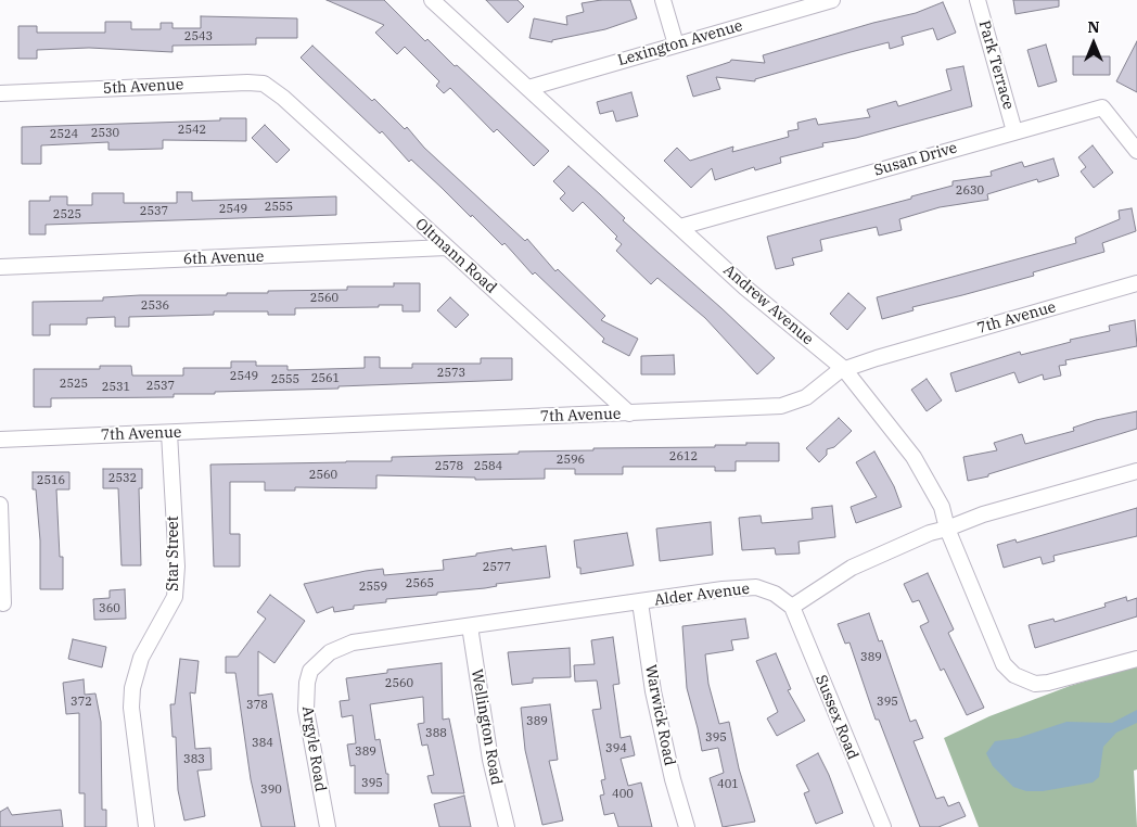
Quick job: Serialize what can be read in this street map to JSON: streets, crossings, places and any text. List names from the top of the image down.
{
  "streets": {
    "street": [
      "Lexington Avenue",
      "Park Terrace",
      "5th Avenue",
      "Susan Drive",
      "Oltmann Road",
      "6th Avenue",
      "Andrew Avenue",
      "7th Avenue",
      "Star Street",
      "Alder Avenue",
      "Warwick Road",
      "Sussex Road",
      "Wellington Road",
      "Argyle Road"
    ]
  },
  "crossings": [
    ["Lexington Avenue", "Andrew Avenue"],
    ["Park Terrace", "Susan Drive"],
    ["5th Avenue", "Oltmann Road"],
    ["Susan Drive", "Andrew Avenue"],
    ["Oltmann Road", "6th Avenue"],
    ["Oltmann Road", "7th Avenue"],
    ["Andrew Avenue", "7th Avenue"],
    ["7th Avenue", "Star Street"],
    ["Alder Avenue", "Warwick Road"],
    ["Alder Avenue", "Sussex Road"],
    ["Alder Avenue", "Wellington Road"],
    ["Alder Avenue", "Argyle Road"]
  ],
  "house_numbers": [
    "2543",
    "2542",
    "2530",
    "2524",
    "2630",
    "2555",
    "2549",
    "2537",
    "2525",
    "2560",
    "2536",
    "2573",
    "2549",
    "2561",
    "2555",
    "2525",
    "2537",
    "2531",
    "2612",
    "2596",
    "2578",
    "2584",
    "2560",
    "2532",
    "2516",
    "2577",
    "2565",
    "2559",
    "360",
    "389",
    "2560",
    "372",
    "395",
    "378",
    "389",
    "388",
    "395",
    "384",
    "394",
    "389",
    "383",
    "395",
    "401",
    "390",
    "400"
  ],
  "north": "top"
}
